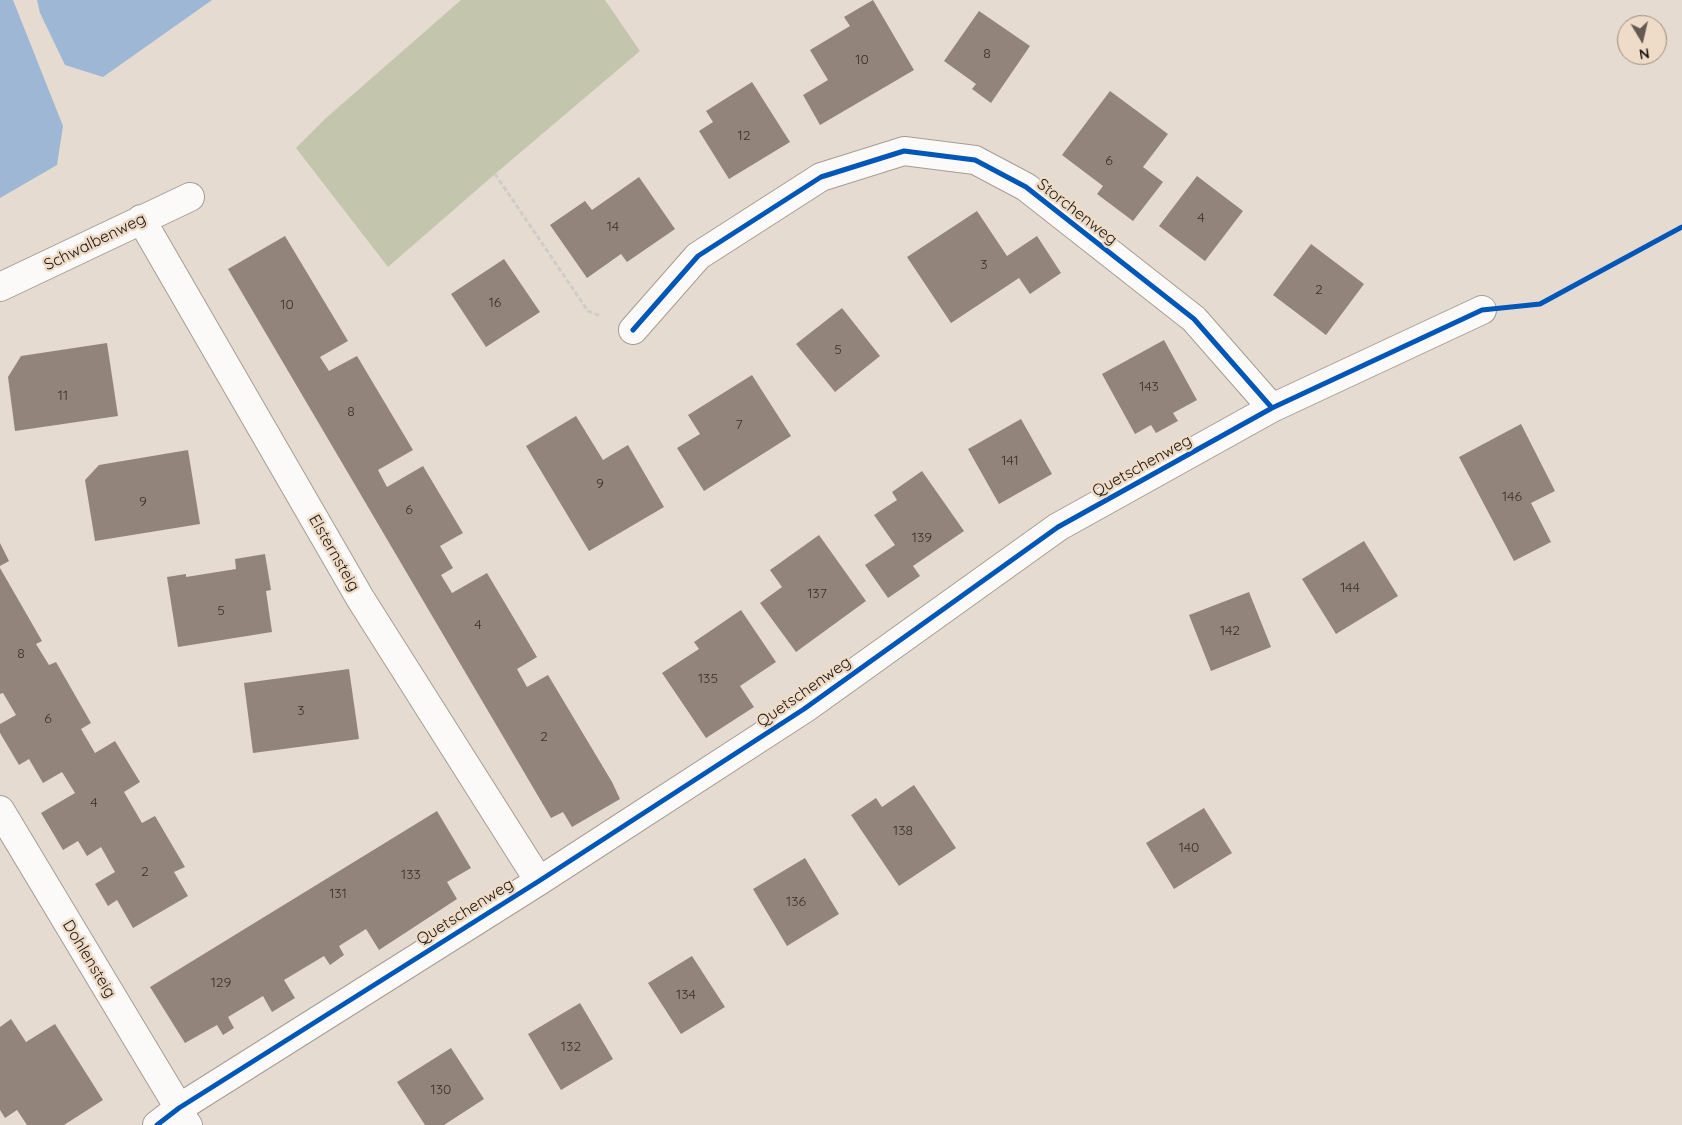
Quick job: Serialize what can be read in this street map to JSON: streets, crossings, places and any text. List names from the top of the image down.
{
  "streets": {
    "street": [
      "Storchenweg",
      "Schwalbenweg",
      "Quetschenweg",
      "Elsternsteig",
      "Dohlensteig"
    ]
  },
  "crossings": [
    ["Storchenweg", "Quetschenweg"],
    ["Schwalbenweg", "Elsternsteig"],
    ["Quetschenweg", "Elsternsteig"],
    ["Quetschenweg", "Dohlensteig"]
  ],
  "house_numbers": [
    "8",
    "10",
    "12",
    "6",
    "4",
    "14",
    "3",
    "2",
    "16",
    "10",
    "5",
    "143",
    "11",
    "8",
    "7",
    "141",
    "9",
    "146",
    "9",
    "6",
    "139",
    "144",
    "137",
    "5",
    "4",
    "142",
    "8",
    "135",
    "3",
    "6",
    "2",
    "4",
    "138",
    "140",
    "2",
    "133",
    "131",
    "136",
    "129",
    "134",
    "132",
    "130"
  ],
  "north": "bottom"
}
